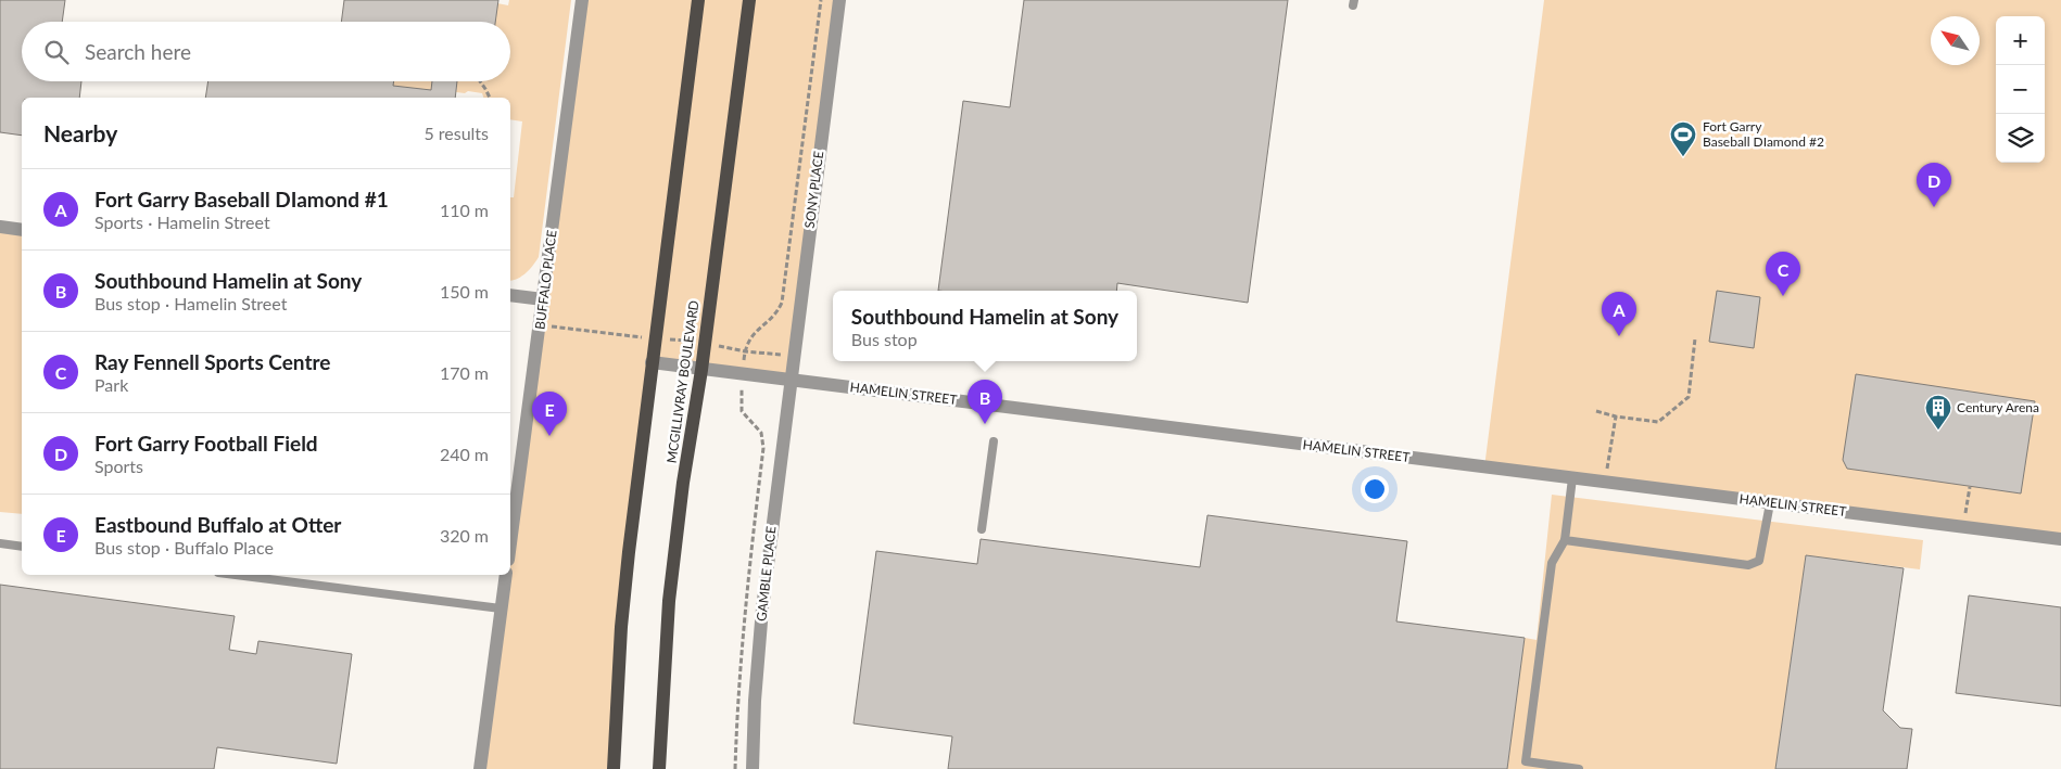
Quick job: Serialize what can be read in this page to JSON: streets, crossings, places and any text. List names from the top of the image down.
{
  "streets": {
    "main road": ["MCGILLIVRAY BOULEVARD"],
    "street": [
      "SONY PLACE",
      "BUFFALO PLACE",
      "HAMELIN STREET",
      "GAMBLE PLACE"
    ]
  },
  "crossings": [
    ["SONY PLACE", "HAMELIN STREET"],
    ["SONY PLACE", "GAMBLE PLACE"],
    ["MCGILLIVRAY BOULEVARD", "HAMELIN STREET"],
    ["HAMELIN STREET", "GAMBLE PLACE"]
  ],
  "places": {
    "sports": ["Fort Garry Baseball DIamond #2"],
    "building": ["Century Arena"]
  },
  "north": "top left",
  "page": {
    "map_buttons": ["+", "−"],
    "search": "Search here",
    "heading": ["Nearby", "5 results"],
    "pins": [
      "D",
      "C",
      "A",
      "B",
      "E"
    ],
    "list": [
      {
        "mark": "A",
        "name": "Fort Garry Baseball DIamond #1",
        "note": "Sports · Hamelin Street",
        "value": "110 m"
      },
      {
        "mark": "B",
        "name": "Southbound Hamelin at Sony",
        "note": "Bus stop · Hamelin Street",
        "value": "150 m"
      },
      {
        "mark": "C",
        "name": "Ray Fennell Sports Centre",
        "note": "Park",
        "value": "170 m"
      },
      {
        "mark": "D",
        "name": "Fort Garry Football Field",
        "note": "Sports",
        "value": "240 m"
      },
      {
        "mark": "E",
        "name": "Eastbound Buffalo at Otter",
        "note": "Bus stop · Buffalo Place",
        "value": "320 m"
      }
    ],
    "popup": ["Southbound Hamelin at Sony", "Bus stop"]
  }
}
